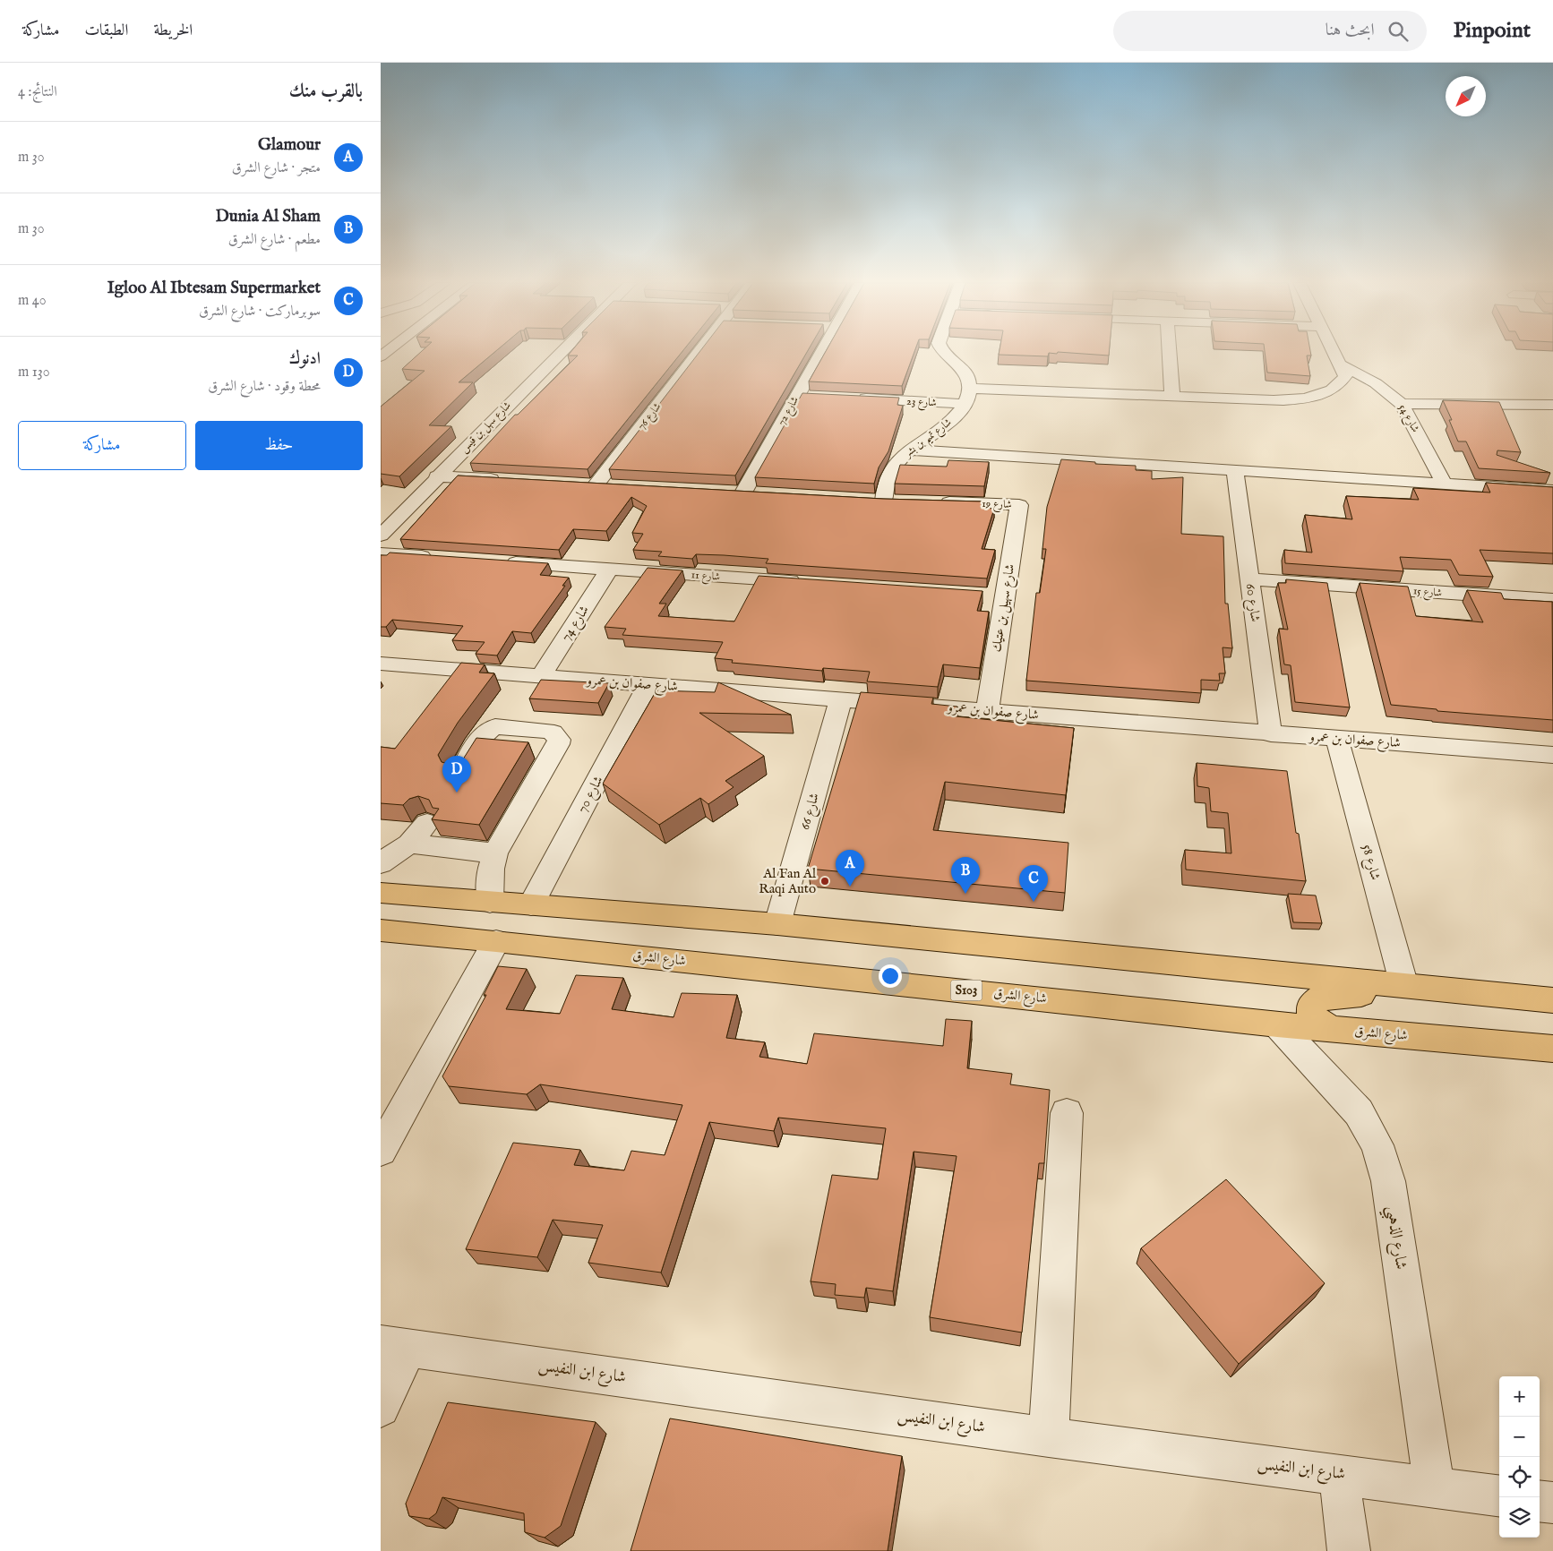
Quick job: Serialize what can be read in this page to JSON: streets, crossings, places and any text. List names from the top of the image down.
{
  "streets": {
    "main road": ["شارع الشرق", "S103"],
    "street": [
      "شارع 23",
      "شارع 72",
      "شارع 76",
      "شارع 54",
      "شارع سهل بن قيس",
      "شارع تميم بن بشر",
      "شارع 19",
      "شارع 11",
      "شارع 15",
      "شارع 60",
      "شارع سهيل بن عتيك",
      "شارع 74",
      "شارع صفوان بن عمرو",
      "شارع 70",
      "شارع 66",
      "شارع 58",
      "شارع الذهبي",
      "شارع ابن النفيس"
    ]
  },
  "crossings": [
    ["شارع 23", "شارع تميم بن بشر"],
    ["شارع 19", "شارع سهيل بن عتيك"],
    ["شارع 11", "شارع 74"],
    ["شارع 15", "شارع 60"],
    ["شارع 60", "شارع صفوان بن عمرو"],
    ["شارع سهيل بن عتيك", "شارع صفوان بن عمرو"],
    ["شارع 74", "شارع صفوان بن عمرو"],
    ["شارع صفوان بن عمرو", "شارع 70"],
    ["شارع صفوان بن عمرو", "شارع 66"],
    ["شارع صفوان بن عمرو", "شارع 58"],
    ["شارع الشرق", "شارع الذهبي"],
    ["شارع الذهبي", "شارع ابن النفيس"]
  ],
  "places": ["Al Fan Al Raqi Auto"],
  "north": "bottom left",
  "page": {
    "header": "Pinpoint",
    "search": "ابحث هنا",
    "nav": ["الخريطة", "الطبقات", "مشاركة"],
    "heading": ["بالقرب منك", "النتائج: 4"],
    "list": [
      {
        "mark": "A",
        "name": "Glamour",
        "note": "متجر · شارع الشرق",
        "value": "30 m"
      },
      {
        "mark": "B",
        "name": "Dunia Al Sham",
        "note": "مطعم · شارع الشرق",
        "value": "30 m"
      },
      {
        "mark": "C",
        "name": "Igloo Al Ibtesam Supermarket",
        "note": "سوبرماركت · شارع الشرق",
        "value": "40 m"
      },
      {
        "mark": "D",
        "name": "ادنوك",
        "note": "محطة وقود · شارع الشرق",
        "value": "130 m"
      }
    ],
    "buttons": ["حفظ", "مشاركة"],
    "pins": [
      "D",
      "A",
      "B",
      "C"
    ],
    "map_buttons": ["+", "−"]
  }
}
